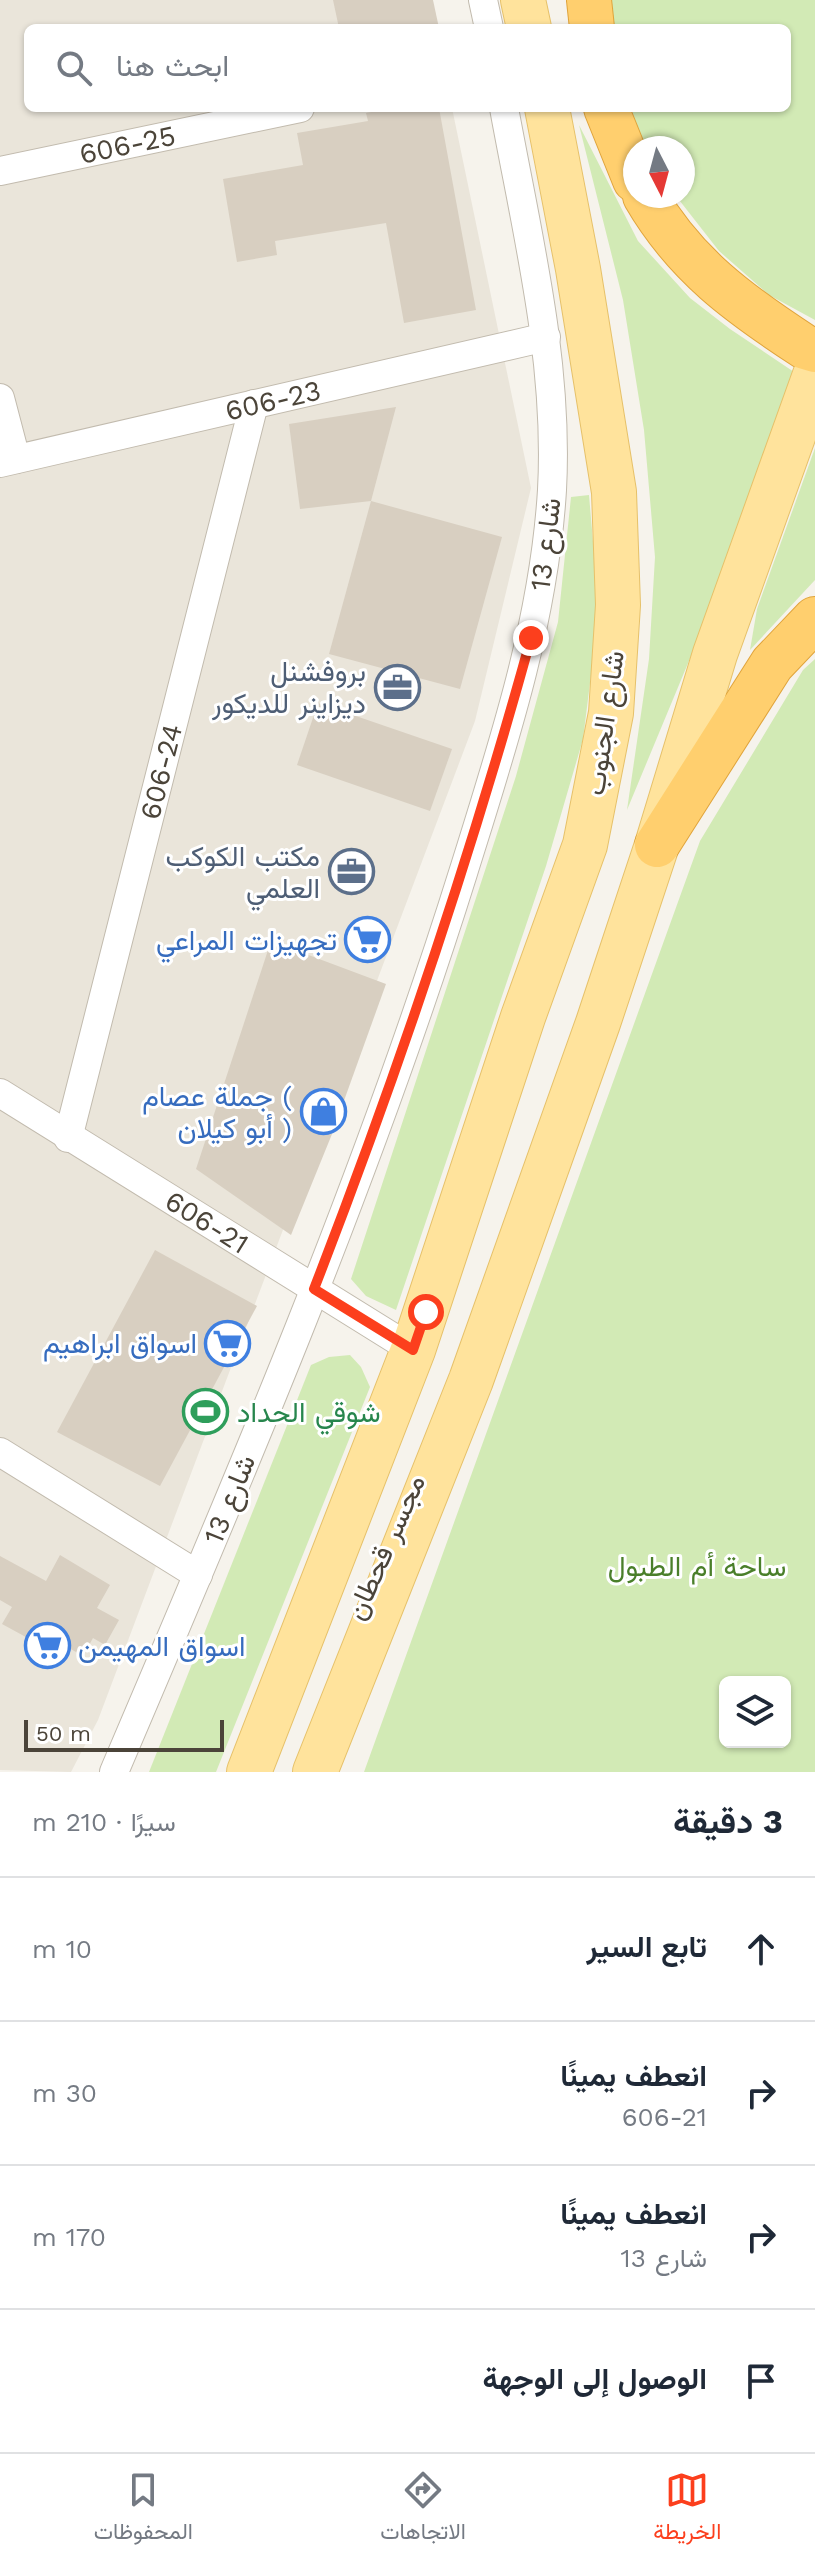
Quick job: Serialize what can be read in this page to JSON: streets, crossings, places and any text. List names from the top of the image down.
{
  "streets": {
    "main road": ["شارع الجنوب", "مجسر قحطان"],
    "street": [
      "606-25",
      "606-23",
      "شارع 13",
      "606-24",
      "606-21"
    ]
  },
  "crossings": [
    ["606-23", "شارع 13"],
    ["606-23", "606-24"],
    ["شارع 13", "606-21"],
    ["شارع الجنوب", "606-21"],
    ["شارع الجنوب", "مجسر قحطان"],
    ["606-24", "606-21"],
    ["606-21", "مجسر قحطان"]
  ],
  "parks": ["ساحة أم الطبول"],
  "places": {
    "office": ["بروفشنل ديزاينر للديكور", "مكتب الكوكب العلمي"],
    "supermarket": ["تجهيزات المراعي", "اسواق ابراهيم", "اسواق المهيمن"],
    "shop": ["جملة عصام ( أبو كيلان )"],
    "sports": ["شوقي الحداد"]
  },
  "scale_bar": "50 m",
  "north": "bottom",
  "page": {
    "search": "ابحث هنا",
    "scale": "50 m",
    "heading": ["3 دقيقة", "سيرًا · 210 m"],
    "list": [
      ["تابع السير", "10 m"],
      ["انعطف يمينًا", "606-21", "30 m"],
      ["انعطف يمينًا", "شارع 13", "170 m"],
      "الوصول إلى الوجهة"
    ],
    "nav": ["الخريطة", "الاتجاهات", "المحفوظات"]
  }
}
